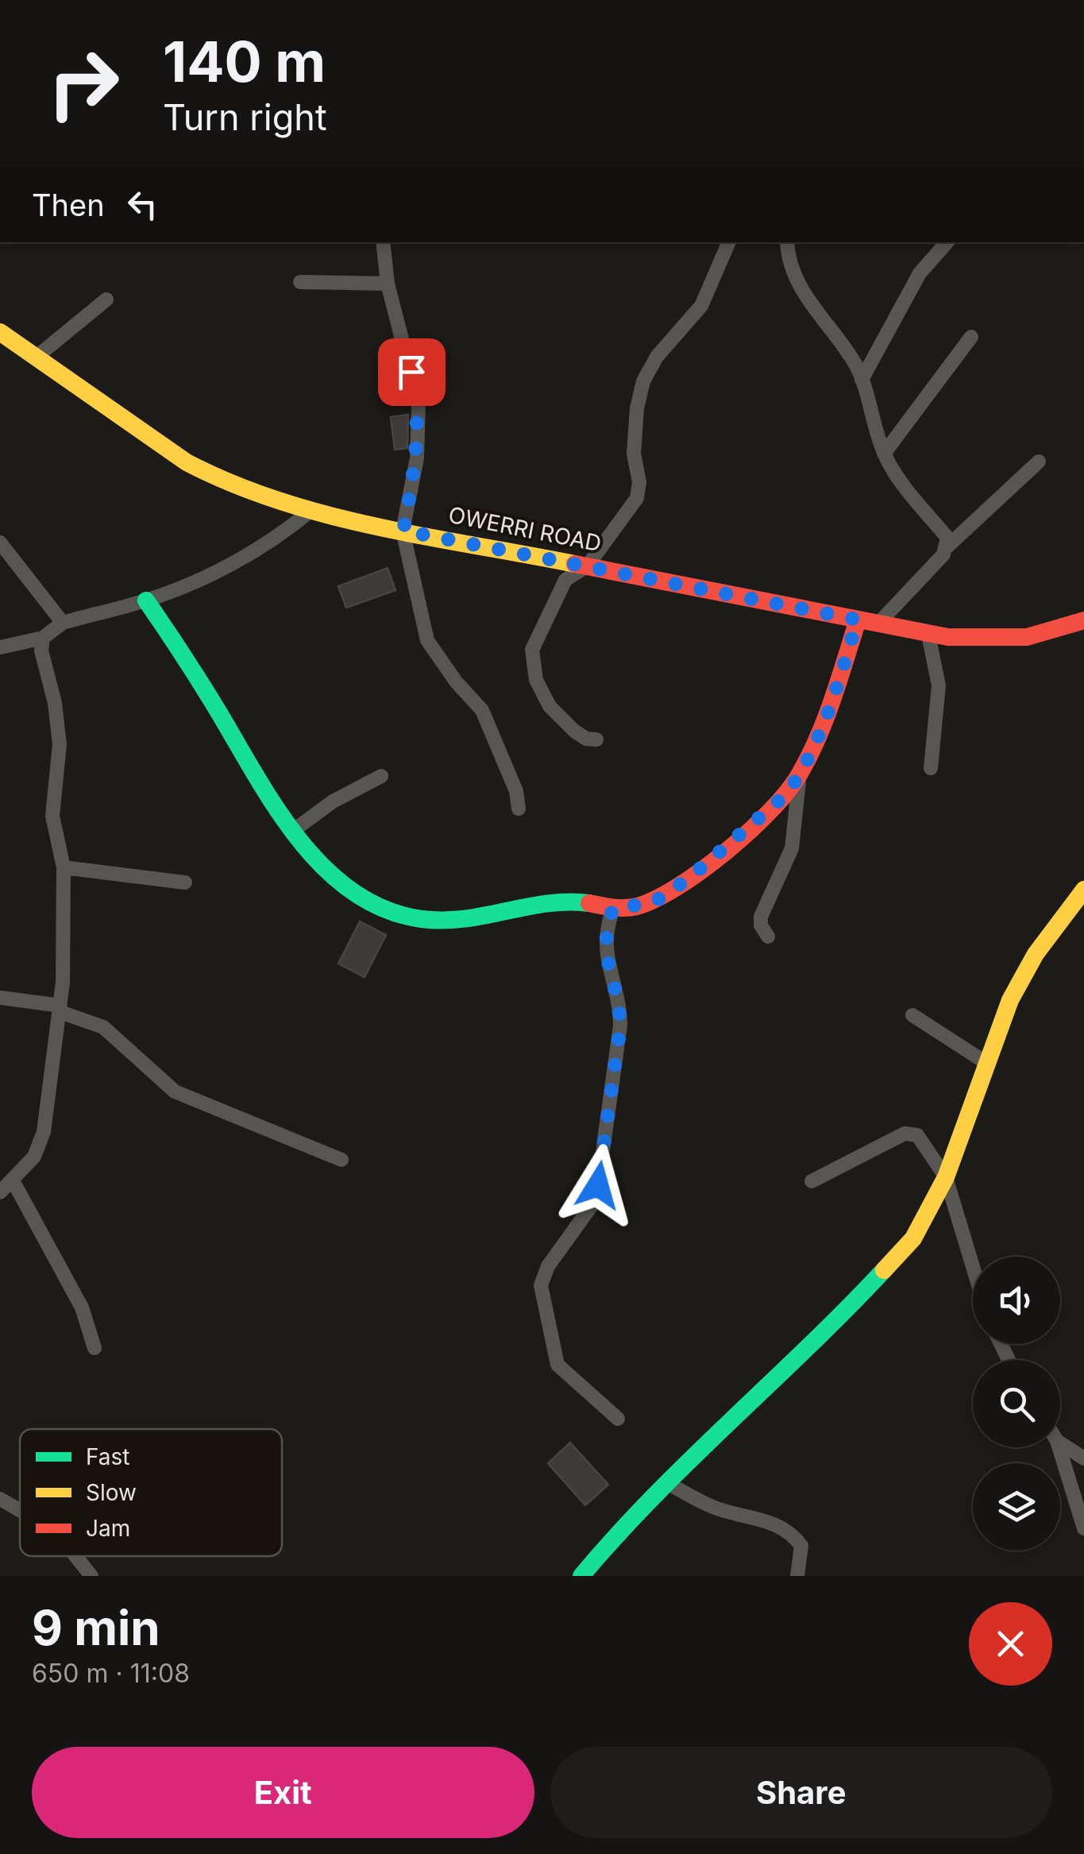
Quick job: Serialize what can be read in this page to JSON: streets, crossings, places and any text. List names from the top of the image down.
{
  "streets": {
    "street": ["OWERRI ROAD"]
  },
  "legend": ["Fast", "Slow", "Jam"],
  "page": {
    "turn": ["140 m", "Turn right"],
    "then": "Then",
    "heading": ["9 min", "650 m · 11:08"],
    "buttons": ["Exit", "Share"]
  }
}
